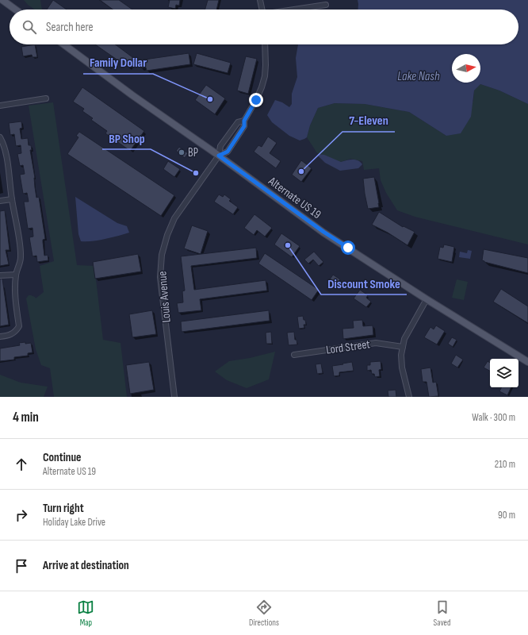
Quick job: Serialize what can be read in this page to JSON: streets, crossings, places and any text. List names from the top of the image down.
{
  "streets": {
    "main road": ["Alternate US 19"],
    "street": ["Louis Avenue", "Lord Street"]
  },
  "crossings": [
    ["Alternate US 19", "Louis Avenue"]
  ],
  "water": ["Lake Nash"],
  "places": [
    "Family Dollar",
    "BP",
    "7-Eleven",
    "BP Shop",
    "Discount Smoke"
  ],
  "north": "right",
  "page": {
    "search": "Search here",
    "heading": ["4 min", "Walk · 300 m"],
    "list": [
      ["Continue", "Alternate US 19", "210 m"],
      ["Turn right", "Holiday Lake Drive", "90 m"],
      "Arrive at destination"
    ],
    "nav": ["Map", "Directions", "Saved"]
  }
}
